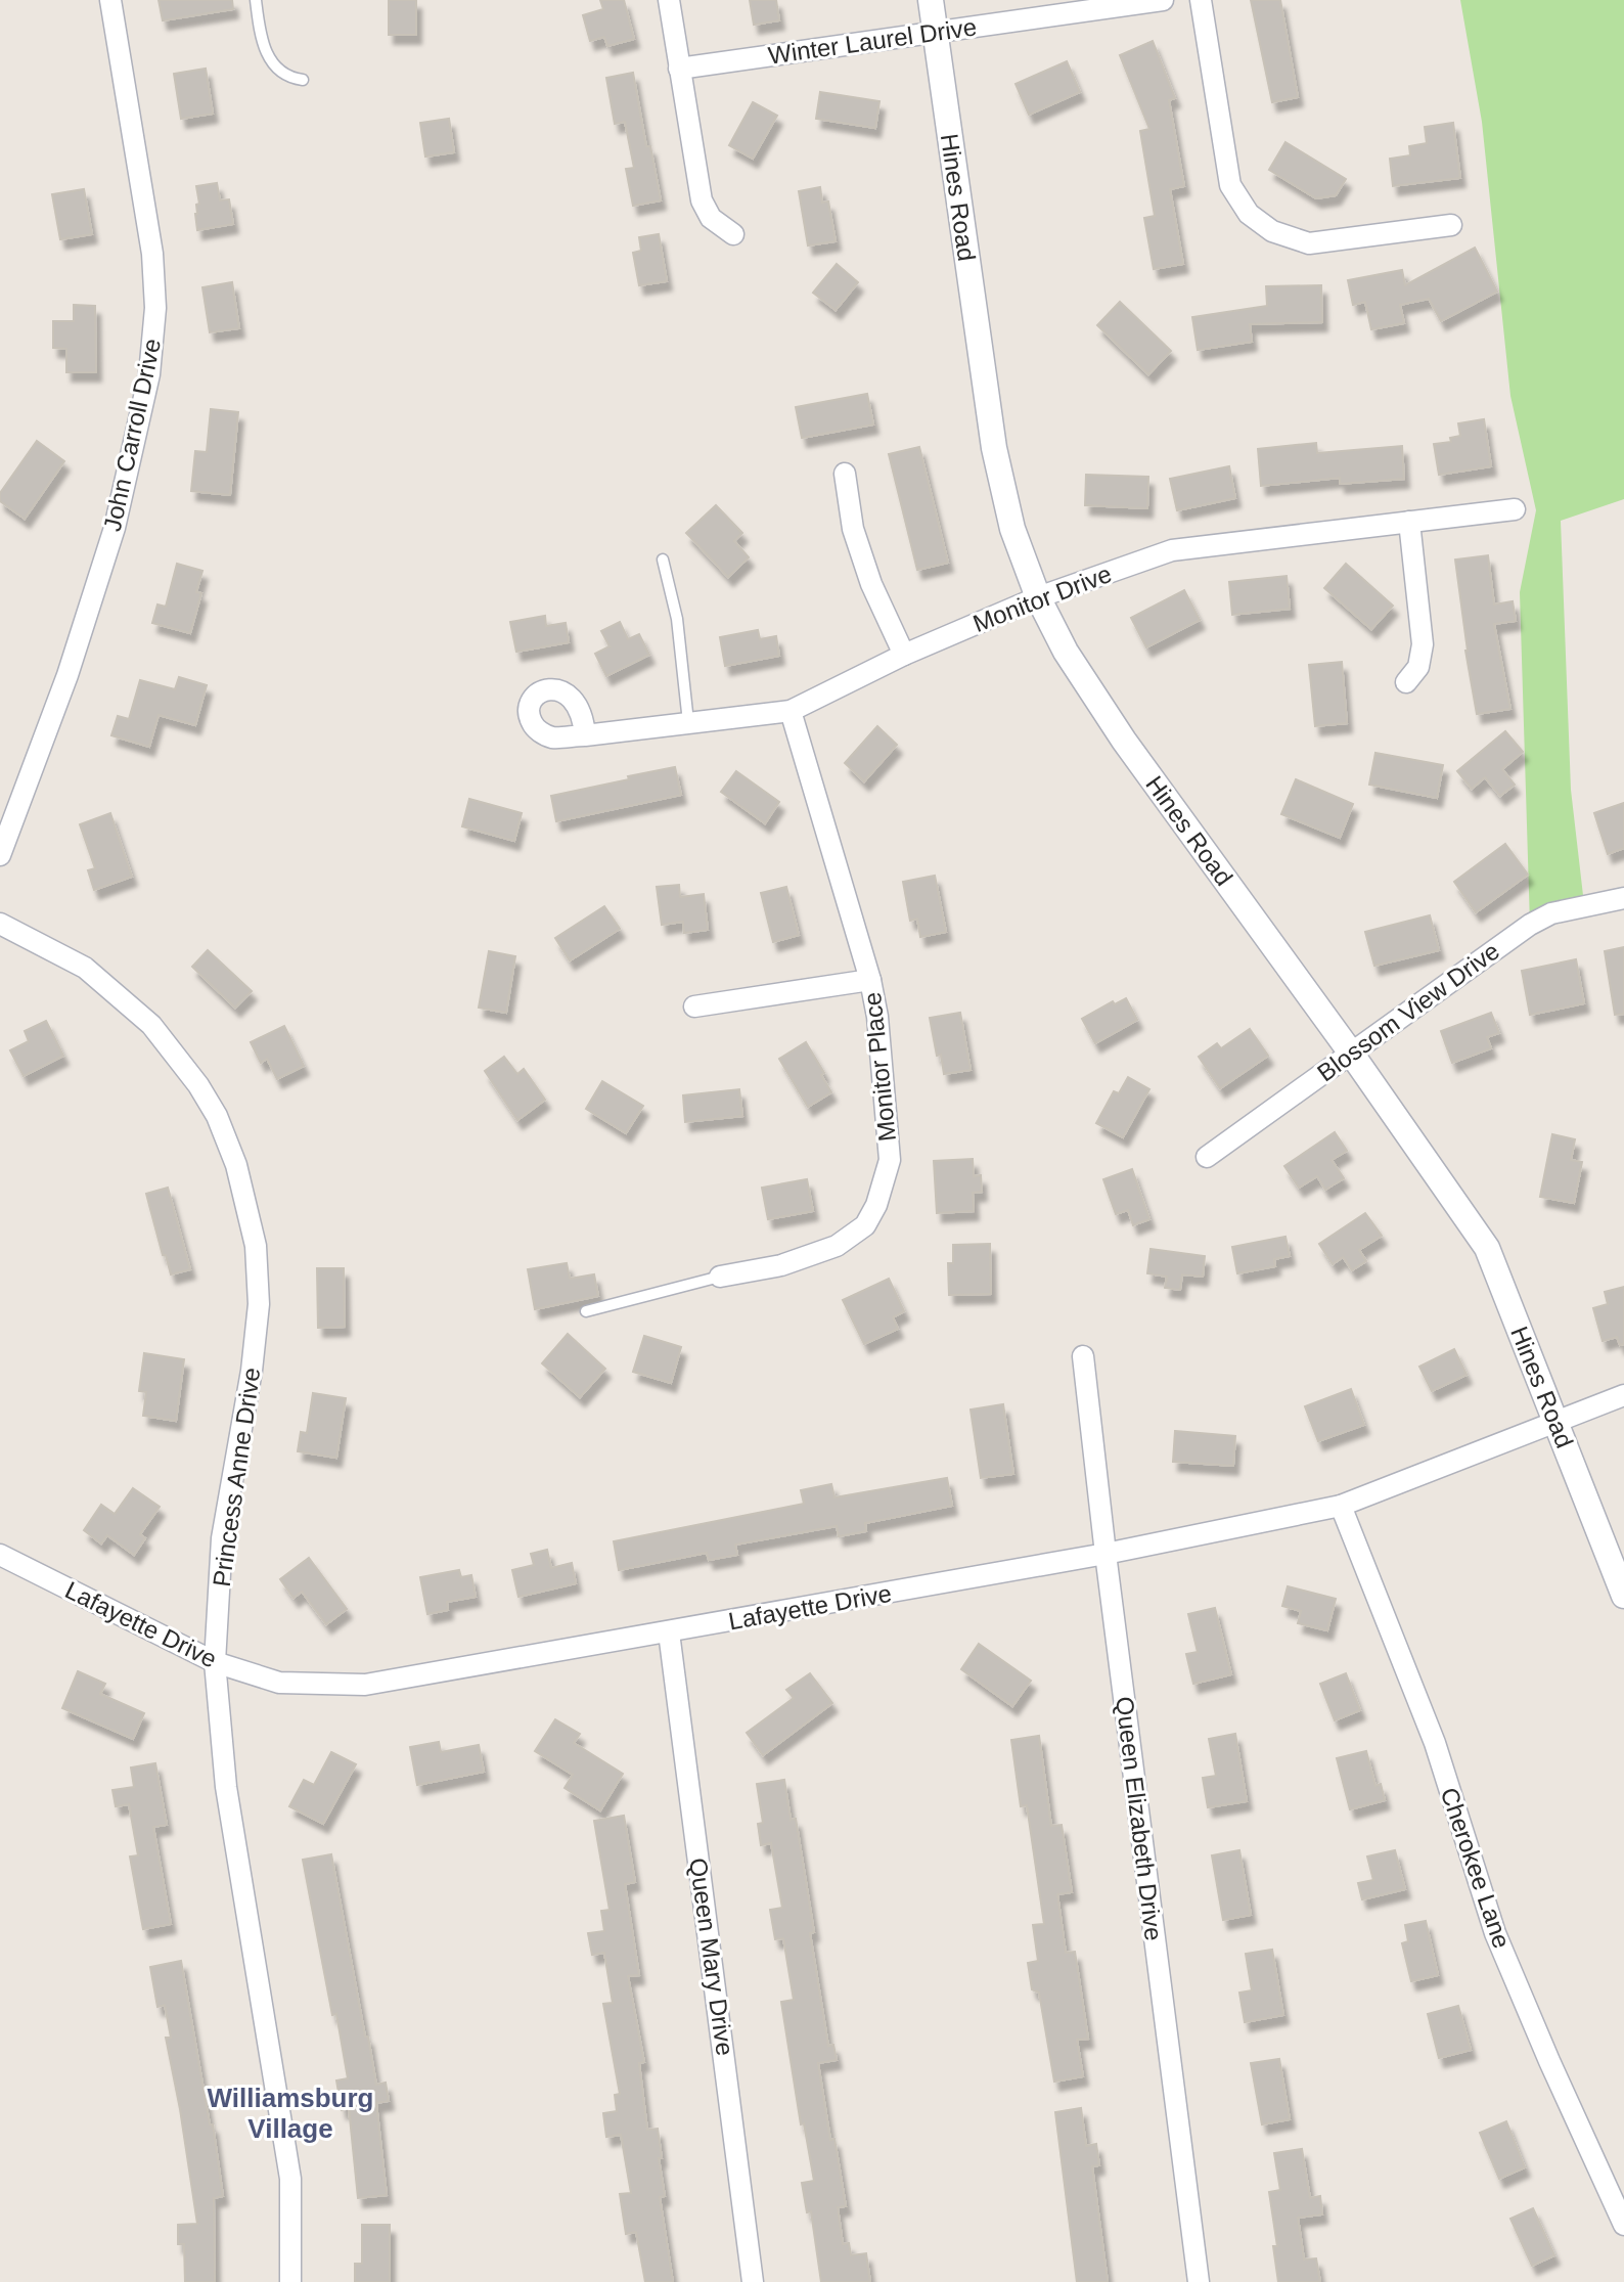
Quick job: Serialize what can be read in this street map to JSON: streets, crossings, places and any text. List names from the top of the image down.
{
  "streets": {
    "street": [
      "Winter Laurel Drive",
      "Hines Road",
      "John Carroll Drive",
      "Monitor Drive",
      "Blossom View Drive",
      "Monitor Place",
      "Princess Anne Drive",
      "Lafayette Drive",
      "Queen Elizabeth Drive",
      "Cherokee Lane",
      "Queen Mary Drive"
    ]
  },
  "crossings": [
    ["Winter Laurel Drive", "Hines Road"],
    ["Hines Road", "Monitor Drive"],
    ["Hines Road", "Blossom View Drive"],
    ["Hines Road", "Lafayette Drive"],
    ["Monitor Drive", "Monitor Place"],
    ["Princess Anne Drive", "Lafayette Drive"],
    ["Lafayette Drive", "Queen Elizabeth Drive"],
    ["Lafayette Drive", "Cherokee Lane"],
    ["Lafayette Drive", "Queen Mary Drive"]
  ],
  "districts": ["Williamsburg Village"]
}
